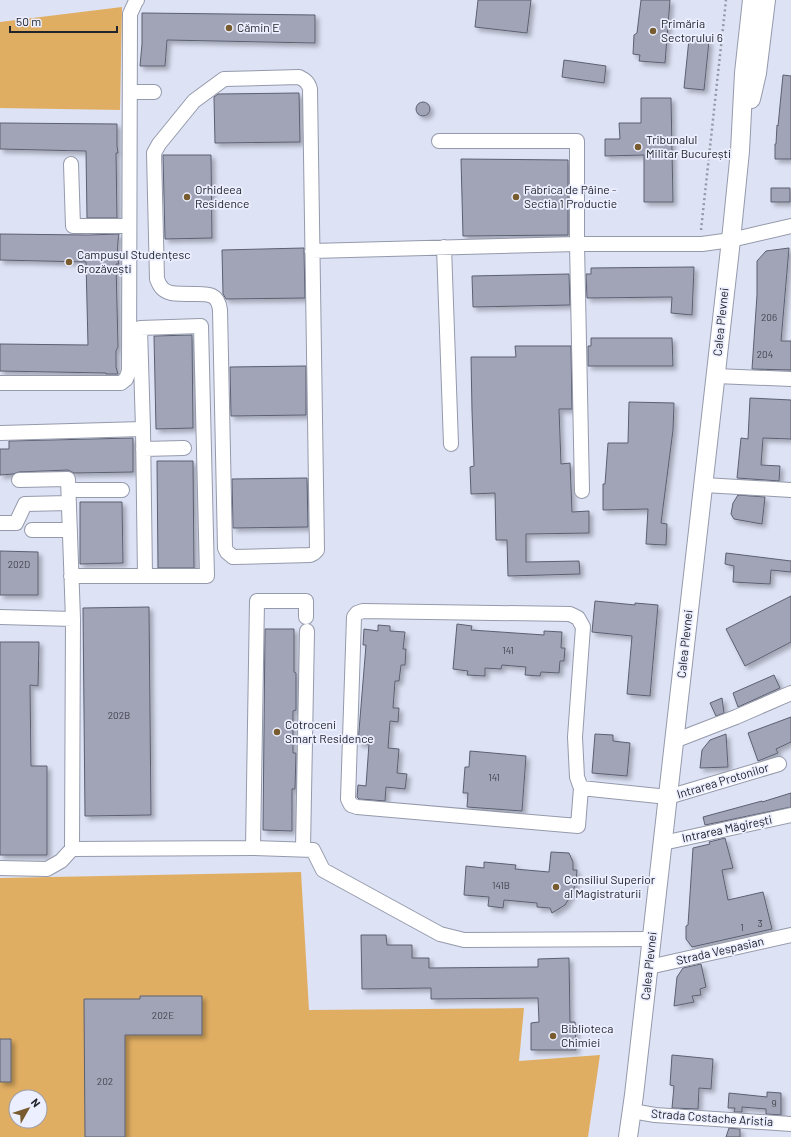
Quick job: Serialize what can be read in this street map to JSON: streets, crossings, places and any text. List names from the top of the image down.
{
  "streets": {
    "main road": ["Calea Plevnei"],
    "street": [
      "Intrarea Protonilor",
      "Intrarea Măgirești",
      "Strada Vespasian",
      "Strada Costache Aristia"
    ]
  },
  "crossings": [
    ["Calea Plevnei", "Intrarea Protonilor"],
    ["Calea Plevnei", "Intrarea Măgirești"],
    ["Calea Plevnei", "Strada Vespasian"],
    ["Calea Plevnei", "Strada Costache Aristia"]
  ],
  "places": [
    "Cămin E",
    "Primăria Sectorului 6",
    "Tribunalul Militar București",
    "Orhideea Residence",
    "Fabrica de Pâine - Sectia 1 Productie",
    "Campusul Studențesc Grozăvești",
    "Cotroceni Smart Residence",
    "Consiliul Superior al Magistraturii",
    "Biblioteca Chimiei"
  ],
  "house_numbers": [
    "206",
    "204",
    "202D",
    "141",
    "202B",
    "141",
    "141B",
    "3",
    "1",
    "202E",
    "202",
    "9"
  ],
  "scale_bar": "50 m",
  "north": "top right"
}
